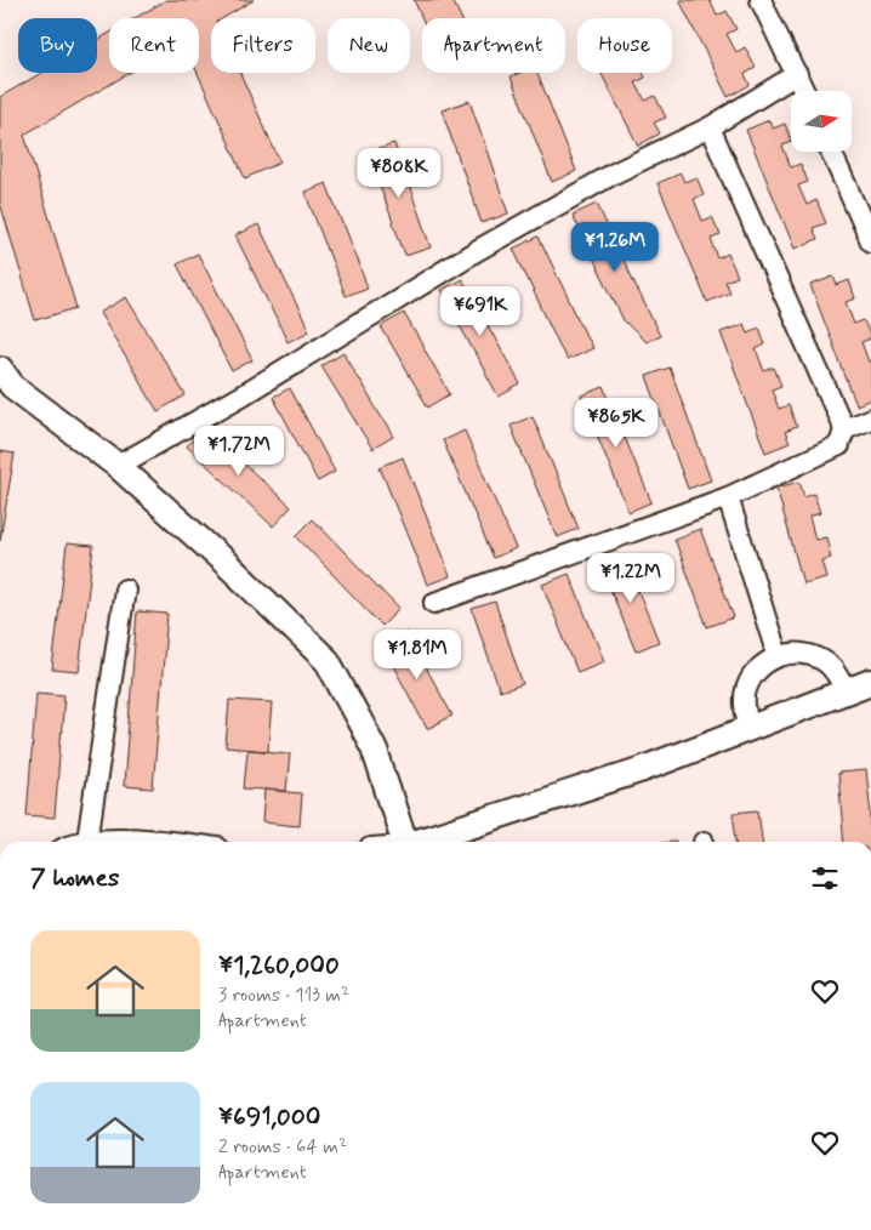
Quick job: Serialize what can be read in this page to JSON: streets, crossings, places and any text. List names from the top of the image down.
{
  "north": "right",
  "page": {
    "chip": [
      "Buy",
      "Rent",
      "Filters",
      "New",
      "Apartment",
      "House"
    ],
    "price": [
      "¥808K",
      "¥1.26M",
      "¥691K",
      "¥865K",
      "¥1.72M",
      "¥1.22M",
      "¥1.81M"
    ],
    "heading": "7 homes",
    "list": [
      {
        "name": "¥1,260,000",
        "note": "3 rooms · 113 m² · Apartment"
      },
      {
        "name": "¥691,000",
        "note": "2 rooms · 64 m² · Apartment"
      }
    ]
  }
}
